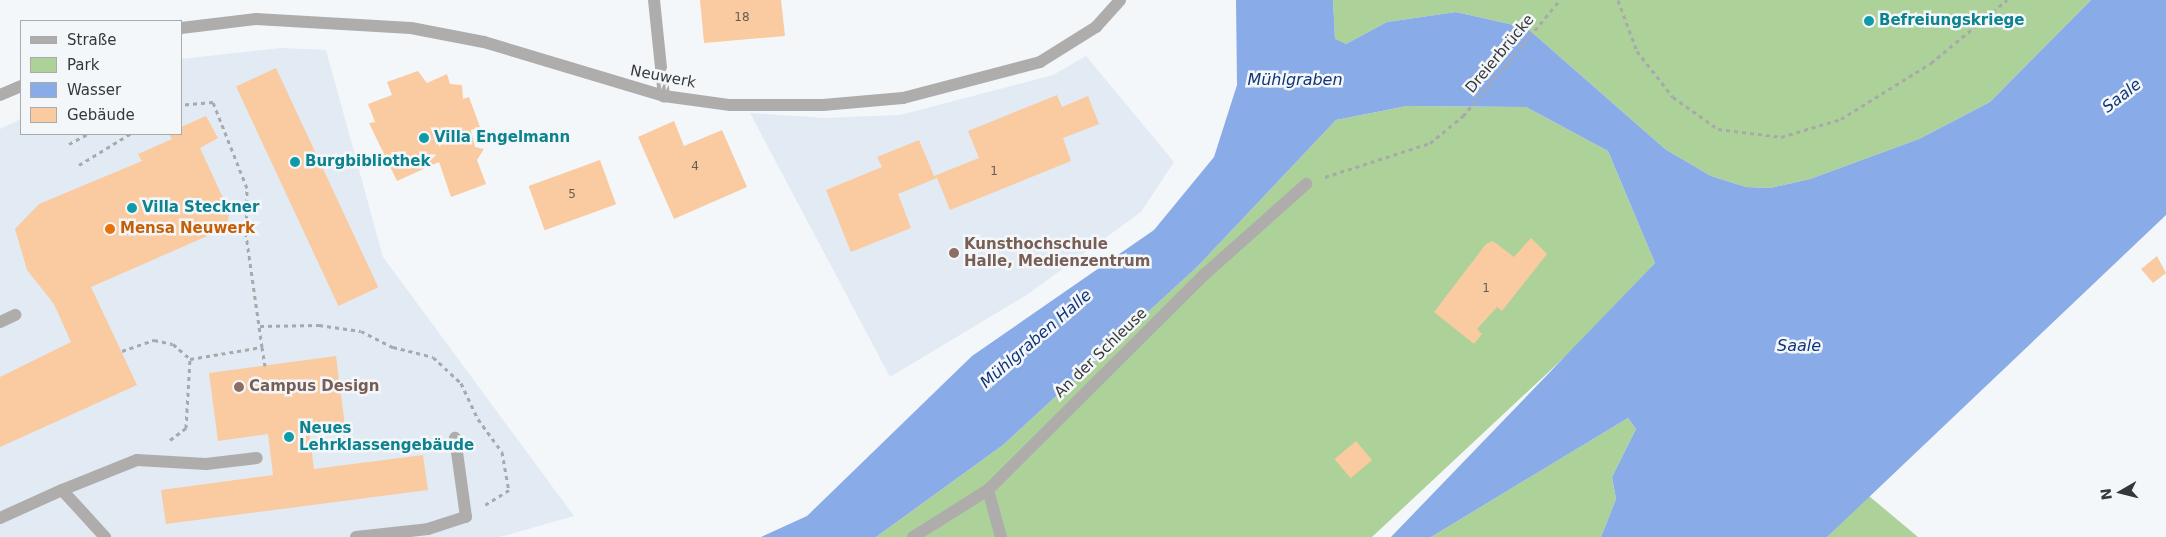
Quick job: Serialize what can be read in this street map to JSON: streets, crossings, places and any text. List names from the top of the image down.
{
  "streets": {
    "street": ["Neuwerk", "An der Schleuse"],
    "path": ["Dreierbrücke"]
  },
  "crossings": [
    ["Dreierbrücke", "An der Schleuse"]
  ],
  "water": ["Mühlgraben", "Saale", "Mühlgraben Halle"],
  "places": [
    "Befreiungskriege",
    "Villa Engelmann",
    "Burgbibliothek",
    "Villa Steckner",
    "Mensa Neuwerk",
    "Kunsthochschule Halle, Medienzentrum",
    "Campus Design",
    "Neues Lehrklassengebäude"
  ],
  "house_numbers": [
    "18",
    "4",
    "1",
    "5",
    "1"
  ],
  "legend": [
    "Straße",
    "Park",
    "Wasser",
    "Gebäude"
  ],
  "north": "left"
}
